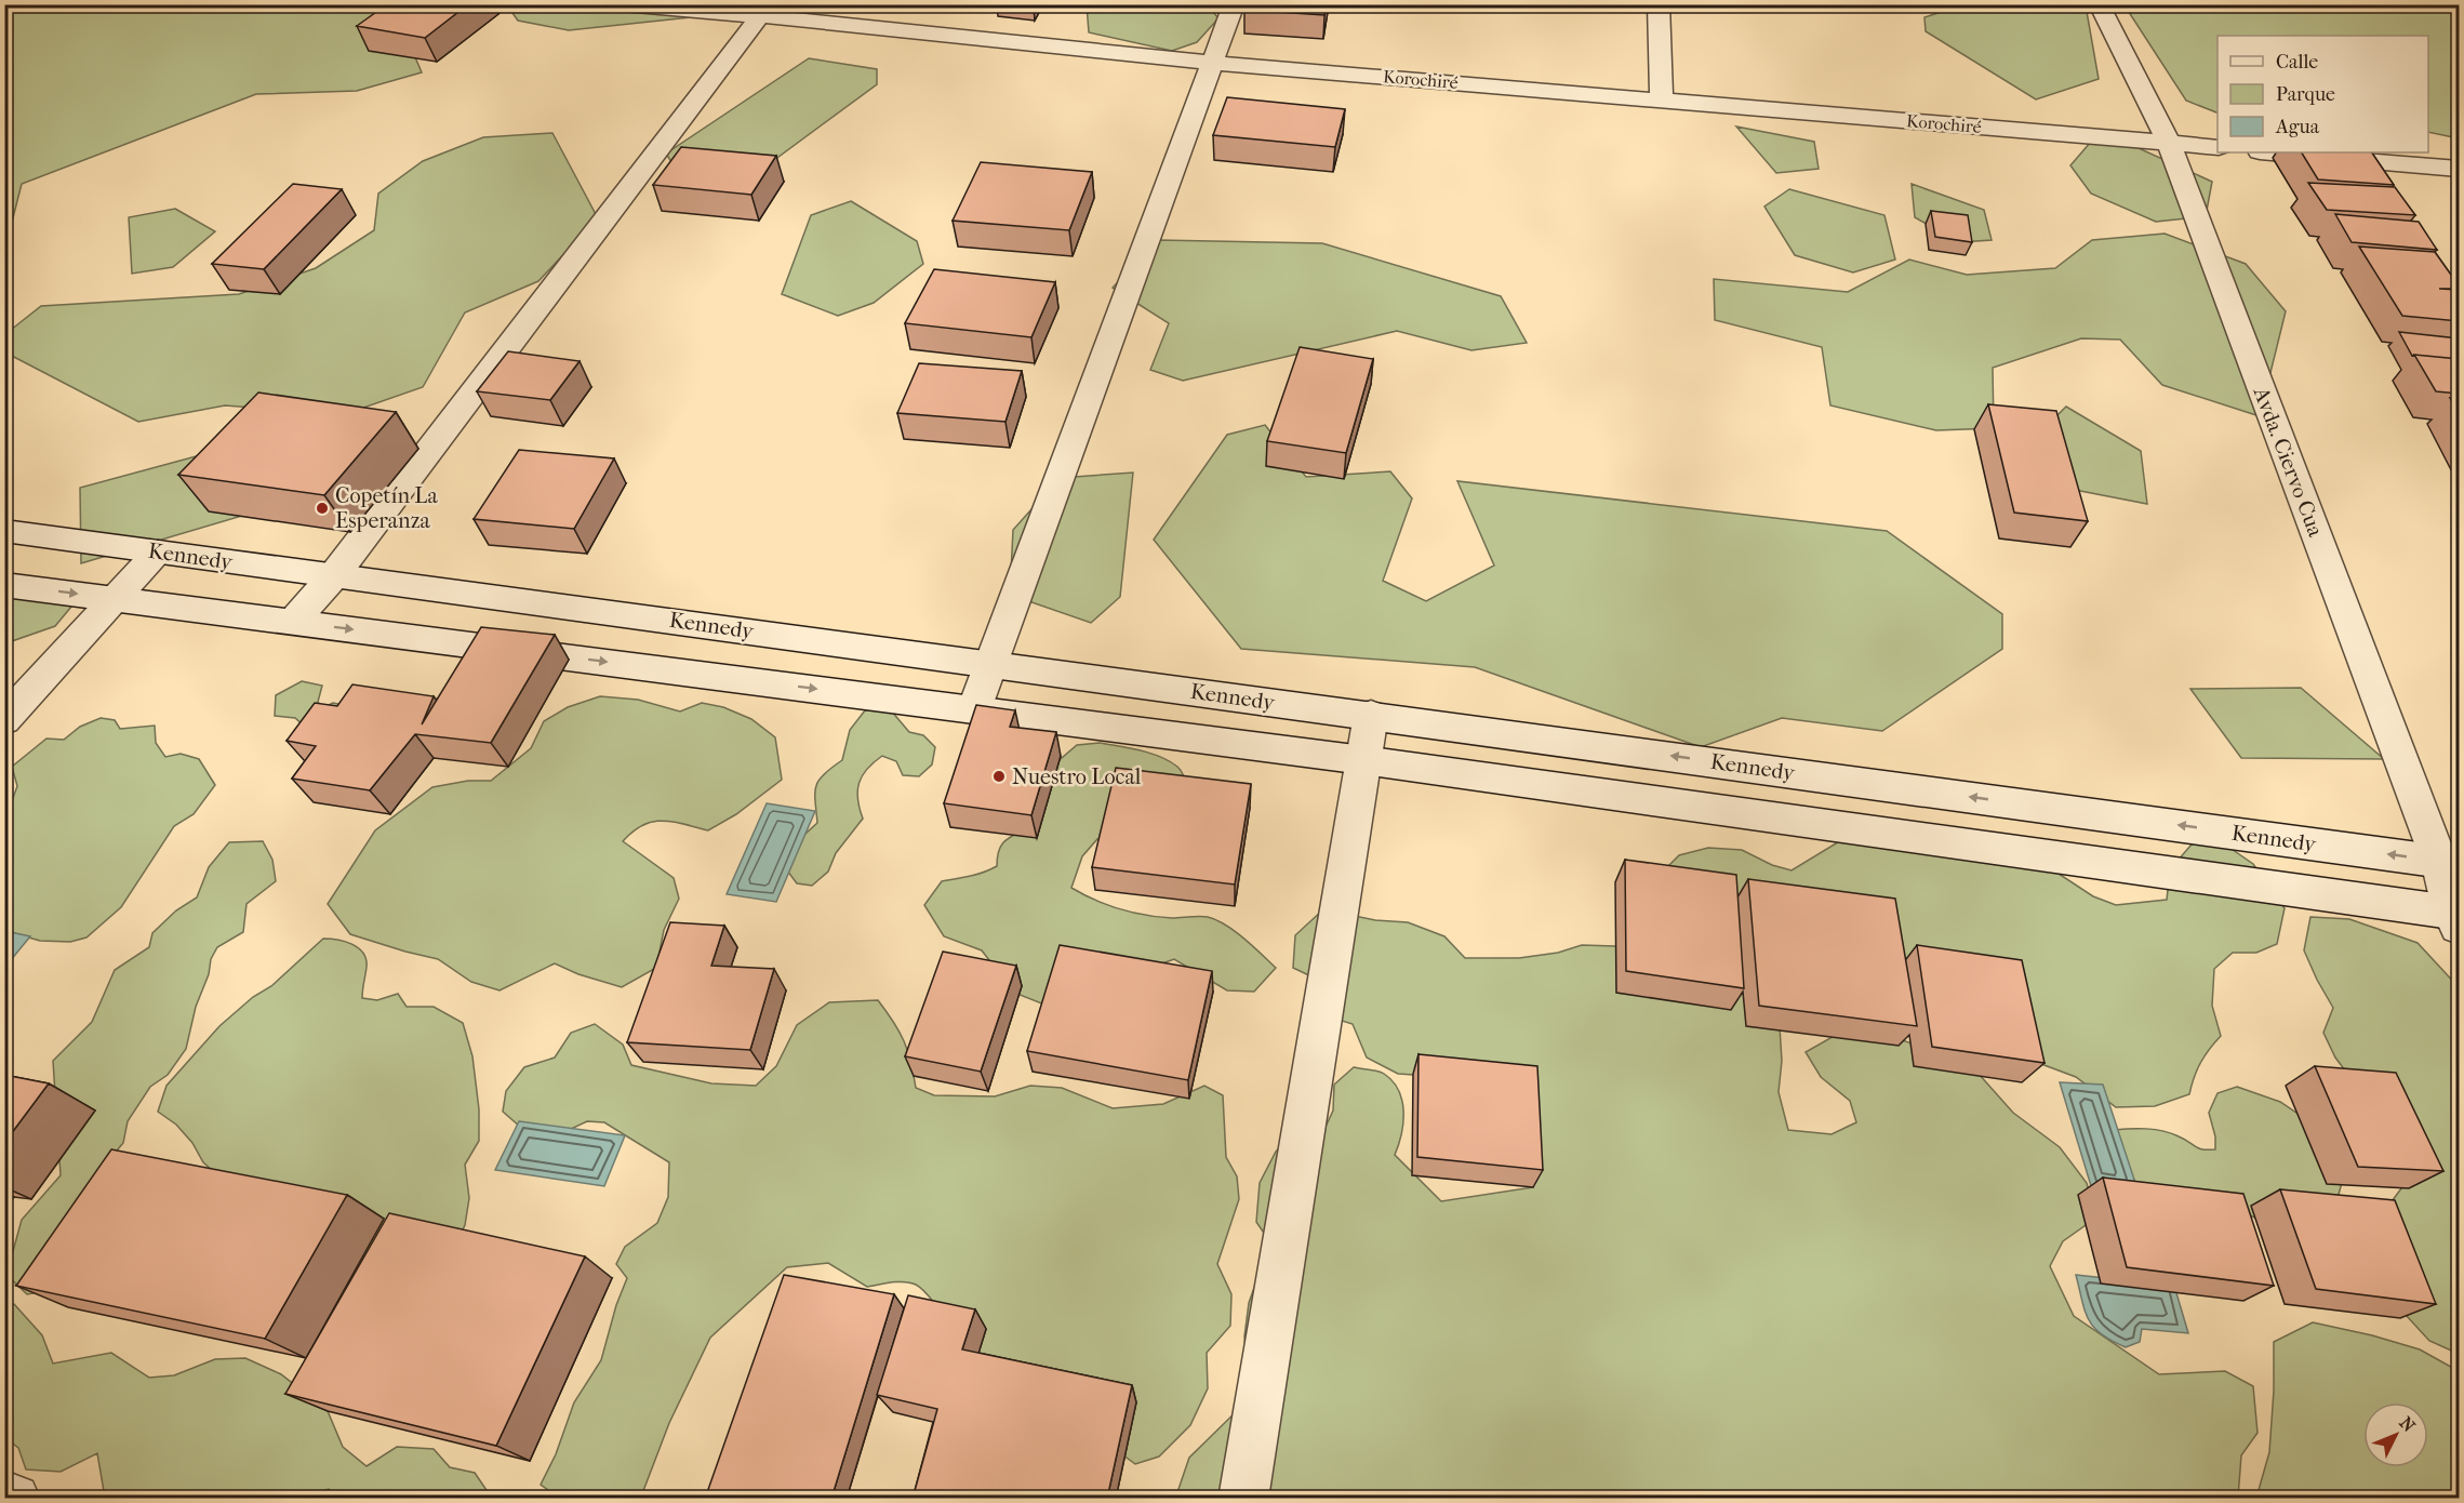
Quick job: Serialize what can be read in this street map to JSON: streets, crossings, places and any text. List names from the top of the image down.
{
  "streets": {
    "street": ["Korochiré", "Avda. Ciervo Cua", "Kennedy"]
  },
  "crossings": [
    ["Korochiré", "Avda. Ciervo Cua"],
    ["Avda. Ciervo Cua", "Kennedy"]
  ],
  "places": ["Copetín La Esperanza", "Nuestro Local"],
  "legend": ["Calle", "Parque", "Agua"],
  "north": "top right"
}
